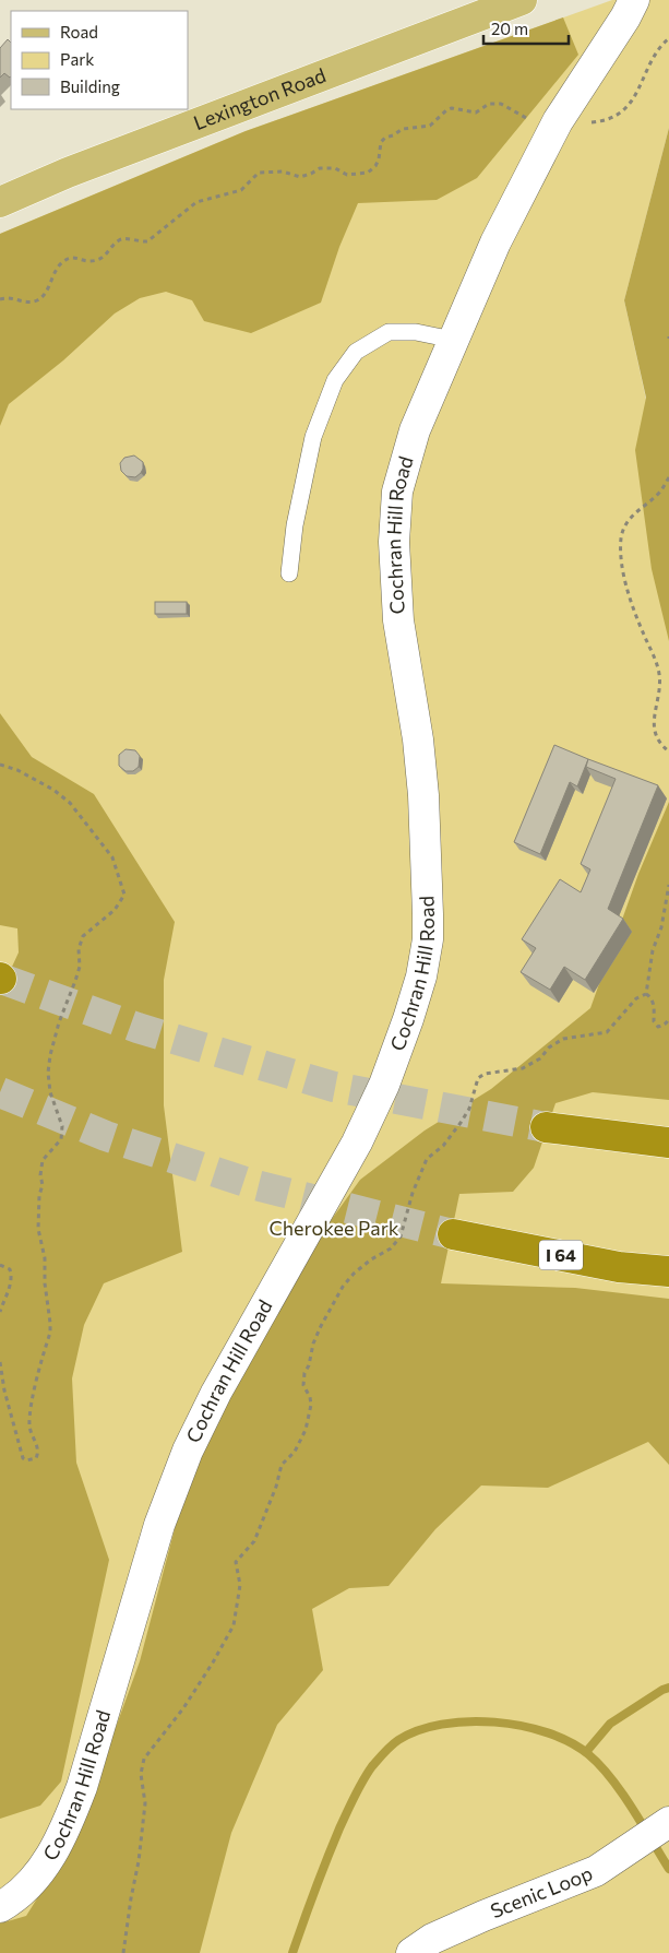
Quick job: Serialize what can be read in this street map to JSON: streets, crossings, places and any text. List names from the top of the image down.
{
  "streets": {
    "highway": ["I 64"],
    "main road": ["Lexington Road"],
    "street": ["Cochran Hill Road", "Scenic Loop"]
  },
  "parks": ["Cherokee Park"],
  "legend": ["Road", "Park", "Building"],
  "scale_bar": "20 m"
}
